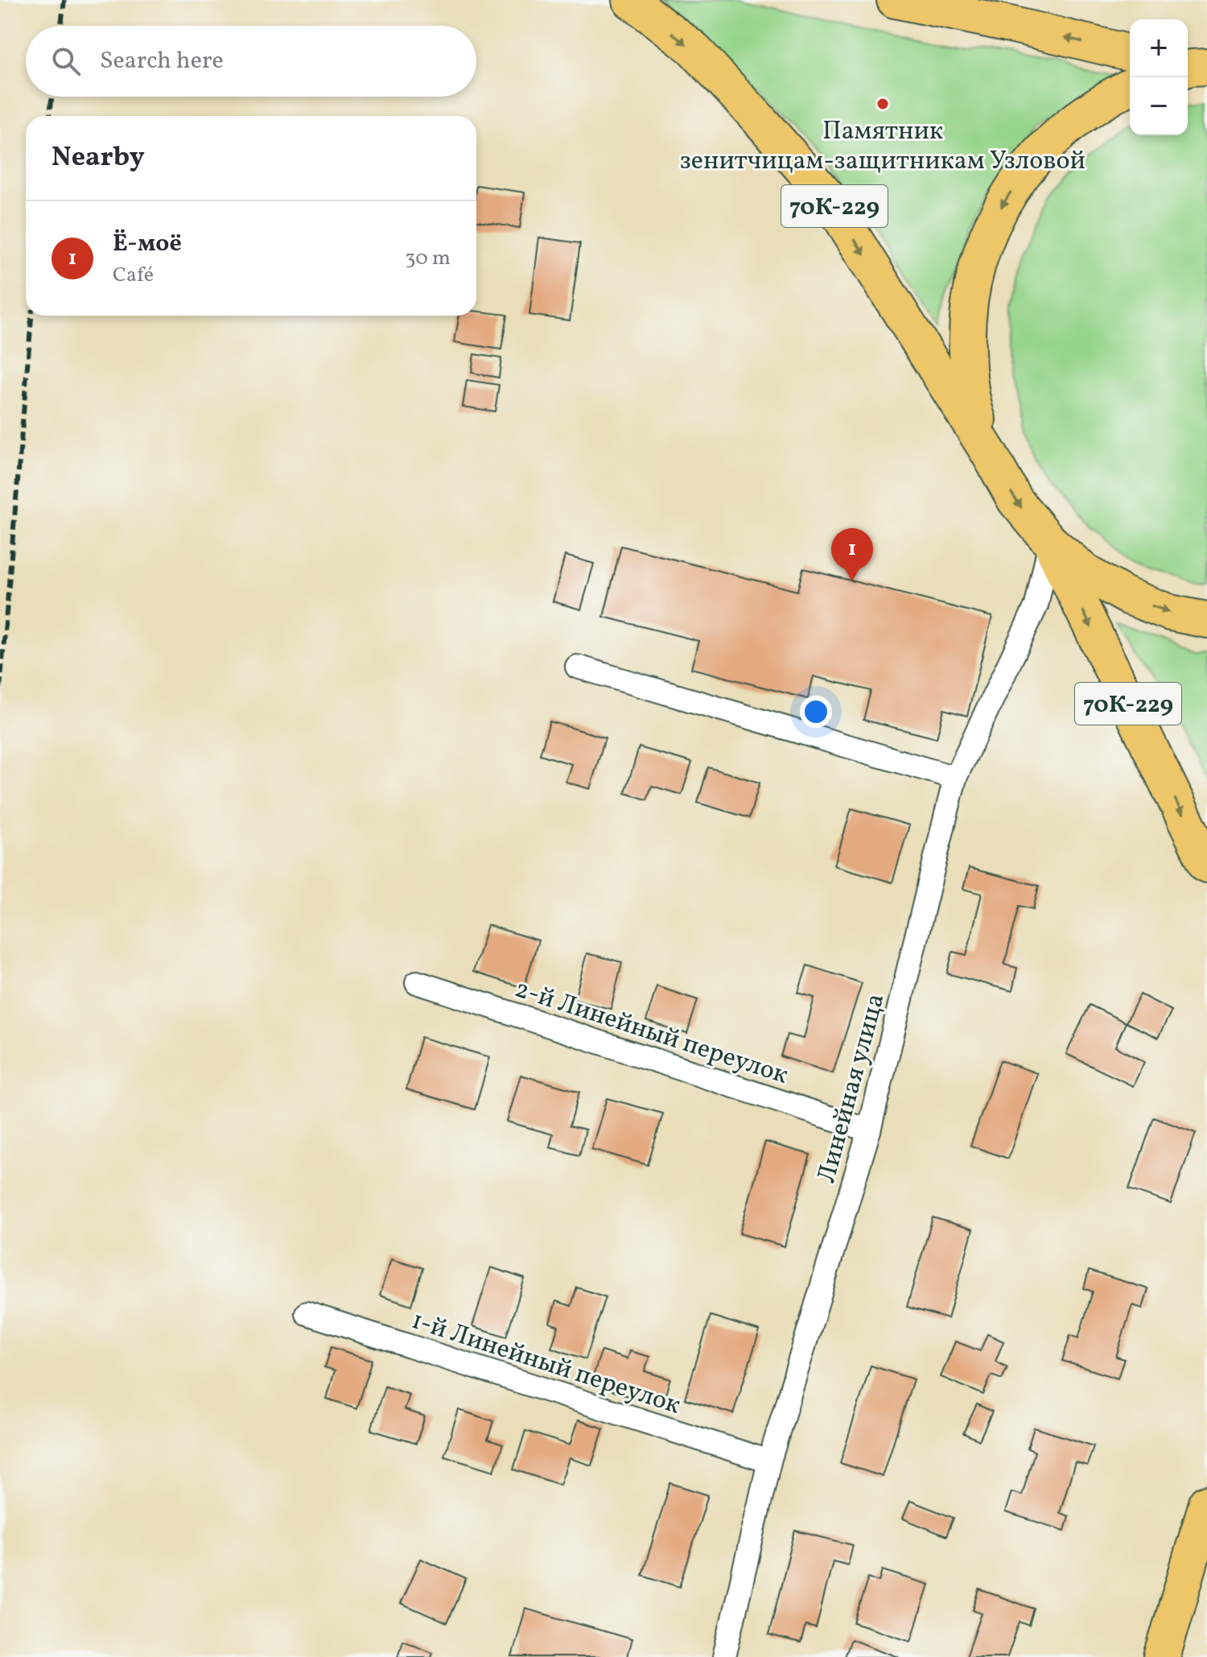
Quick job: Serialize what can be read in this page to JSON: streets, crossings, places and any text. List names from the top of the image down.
{
  "streets": {
    "main road": ["70К-229"],
    "street": ["2-й Линейный переулок", "Линейная улица", "1-й Линейный переулок"]
  },
  "crossings": [
    ["70К-229", "Линейная улица"],
    ["2-й Линейный переулок", "Линейная улица"],
    ["Линейная улица", "1-й Линейный переулок"]
  ],
  "places": ["Памятник зенитчицам-защитникам Узловой"],
  "page": {
    "map_buttons": ["+", "−"],
    "search": "Search here",
    "heading": "Nearby",
    "list": [
      {
        "mark": "1",
        "name": "Ё-моё",
        "note": "Café",
        "value": "30 m"
      }
    ],
    "pins": "1"
  }
}
